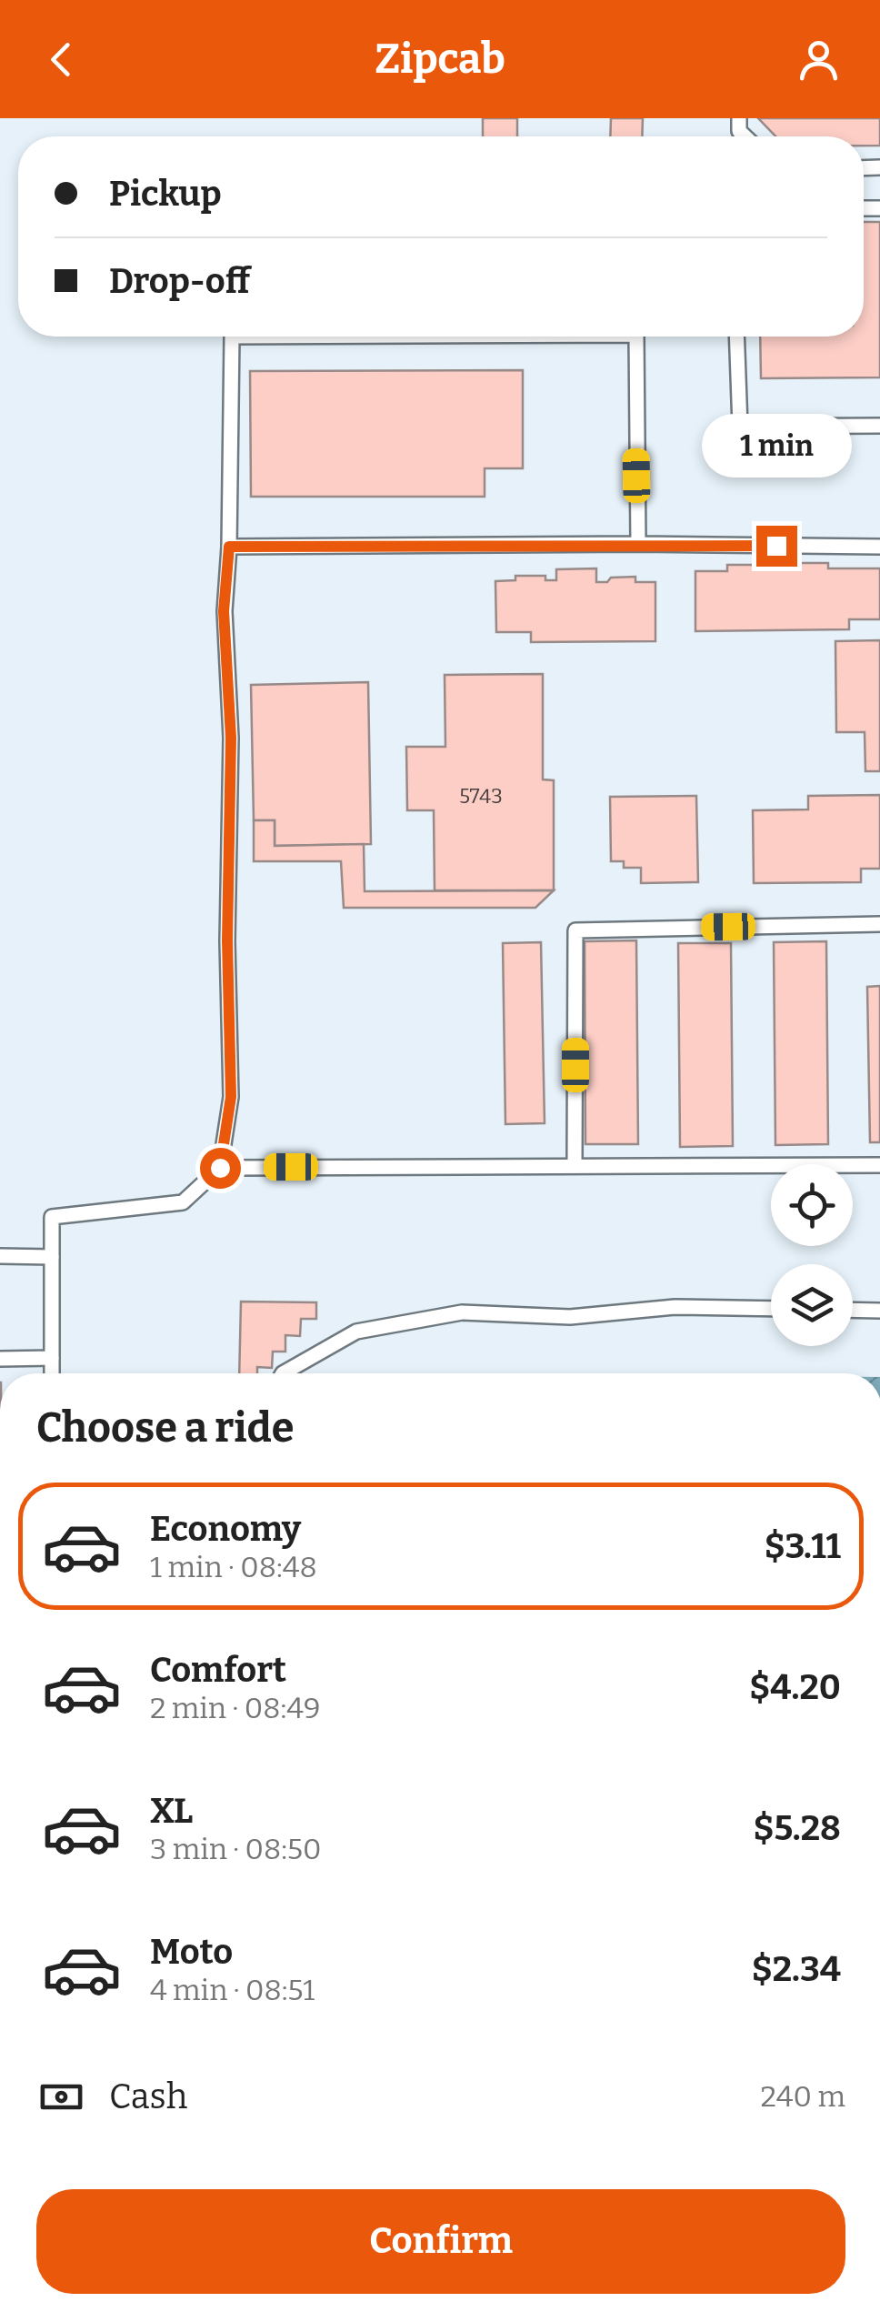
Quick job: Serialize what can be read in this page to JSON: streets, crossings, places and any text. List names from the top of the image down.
{
  "house_numbers": ["5743"],
  "page": {
    "header": "Zipcab",
    "banner": ["Pickup", "Drop-off"],
    "bubble": "1 min",
    "heading": "Choose a ride",
    "list": [
      {
        "name": "Economy",
        "note": "1 min · 08:48",
        "value": "$3.11"
      },
      {
        "name": "Comfort",
        "note": "2 min · 08:49",
        "value": "$4.20"
      },
      {
        "name": "XL",
        "note": "3 min · 08:50",
        "value": "$5.28"
      },
      {
        "name": "Moto",
        "note": "4 min · 08:51",
        "value": "$2.34"
      }
    ],
    "pay": ["Cash", "240 m"],
    "buttons": "Confirm"
  }
}
